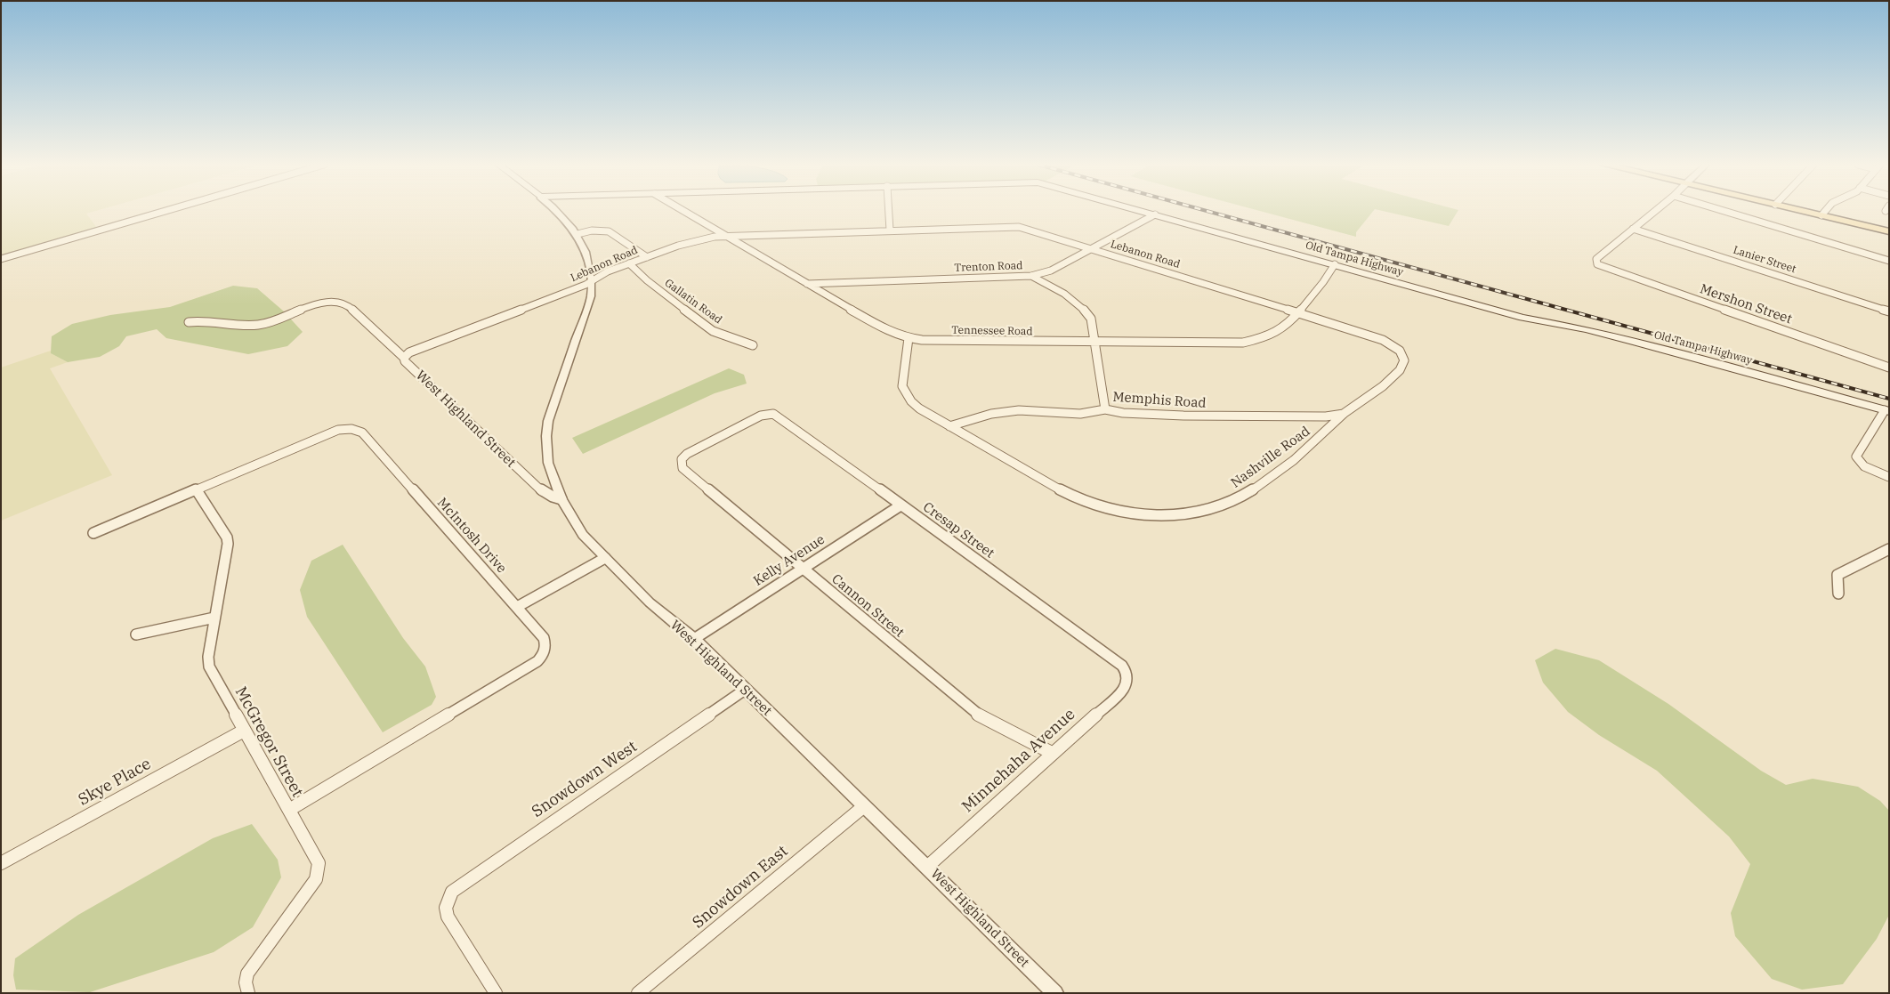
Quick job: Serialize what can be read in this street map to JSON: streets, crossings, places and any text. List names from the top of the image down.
{
  "streets": {
    "main road": ["Old Tampa Highway"],
    "street": [
      "Lebanon Road",
      "Lanier Street",
      "Trenton Road",
      "Gallatin Road",
      "Mershon Street",
      "Tennessee Road",
      "Memphis Road",
      "West Highland Street",
      "Nashville Road",
      "Cresap Street",
      "McIntosh Drive",
      "Kelly Avenue",
      "Cannon Street",
      "McGregor Street",
      "Minnehaha Avenue",
      "Snowdown West",
      "Skye Place",
      "Snowdown East"
    ]
  },
  "crossings": [
    ["Lebanon Road", "Trenton Road"],
    ["Lebanon Road", "Gallatin Road"],
    ["Lebanon Road", "Tennessee Road"],
    ["Lebanon Road", "West Highland Street"],
    ["Lebanon Road", "Nashville Road"],
    ["Old Tampa Highway", "Trenton Road"],
    ["Old Tampa Highway", "Tennessee Road"],
    ["Lanier Street", "Mershon Street"],
    ["Trenton Road", "Tennessee Road"],
    ["Tennessee Road", "Nashville Road"],
    ["Memphis Road", "Nashville Road"],
    ["West Highland Street", "Kelly Avenue"],
    ["West Highland Street", "Minnehaha Avenue"],
    ["West Highland Street", "Snowdown West"],
    ["West Highland Street", "Snowdown East"],
    ["Cresap Street", "Kelly Avenue"],
    ["Cresap Street", "Cannon Street"],
    ["Cresap Street", "Minnehaha Avenue"],
    ["McIntosh Drive", "McGregor Street"],
    ["Kelly Avenue", "Cannon Street"],
    ["Cannon Street", "Minnehaha Avenue"],
    ["McGregor Street", "Skye Place"]
  ]
}
